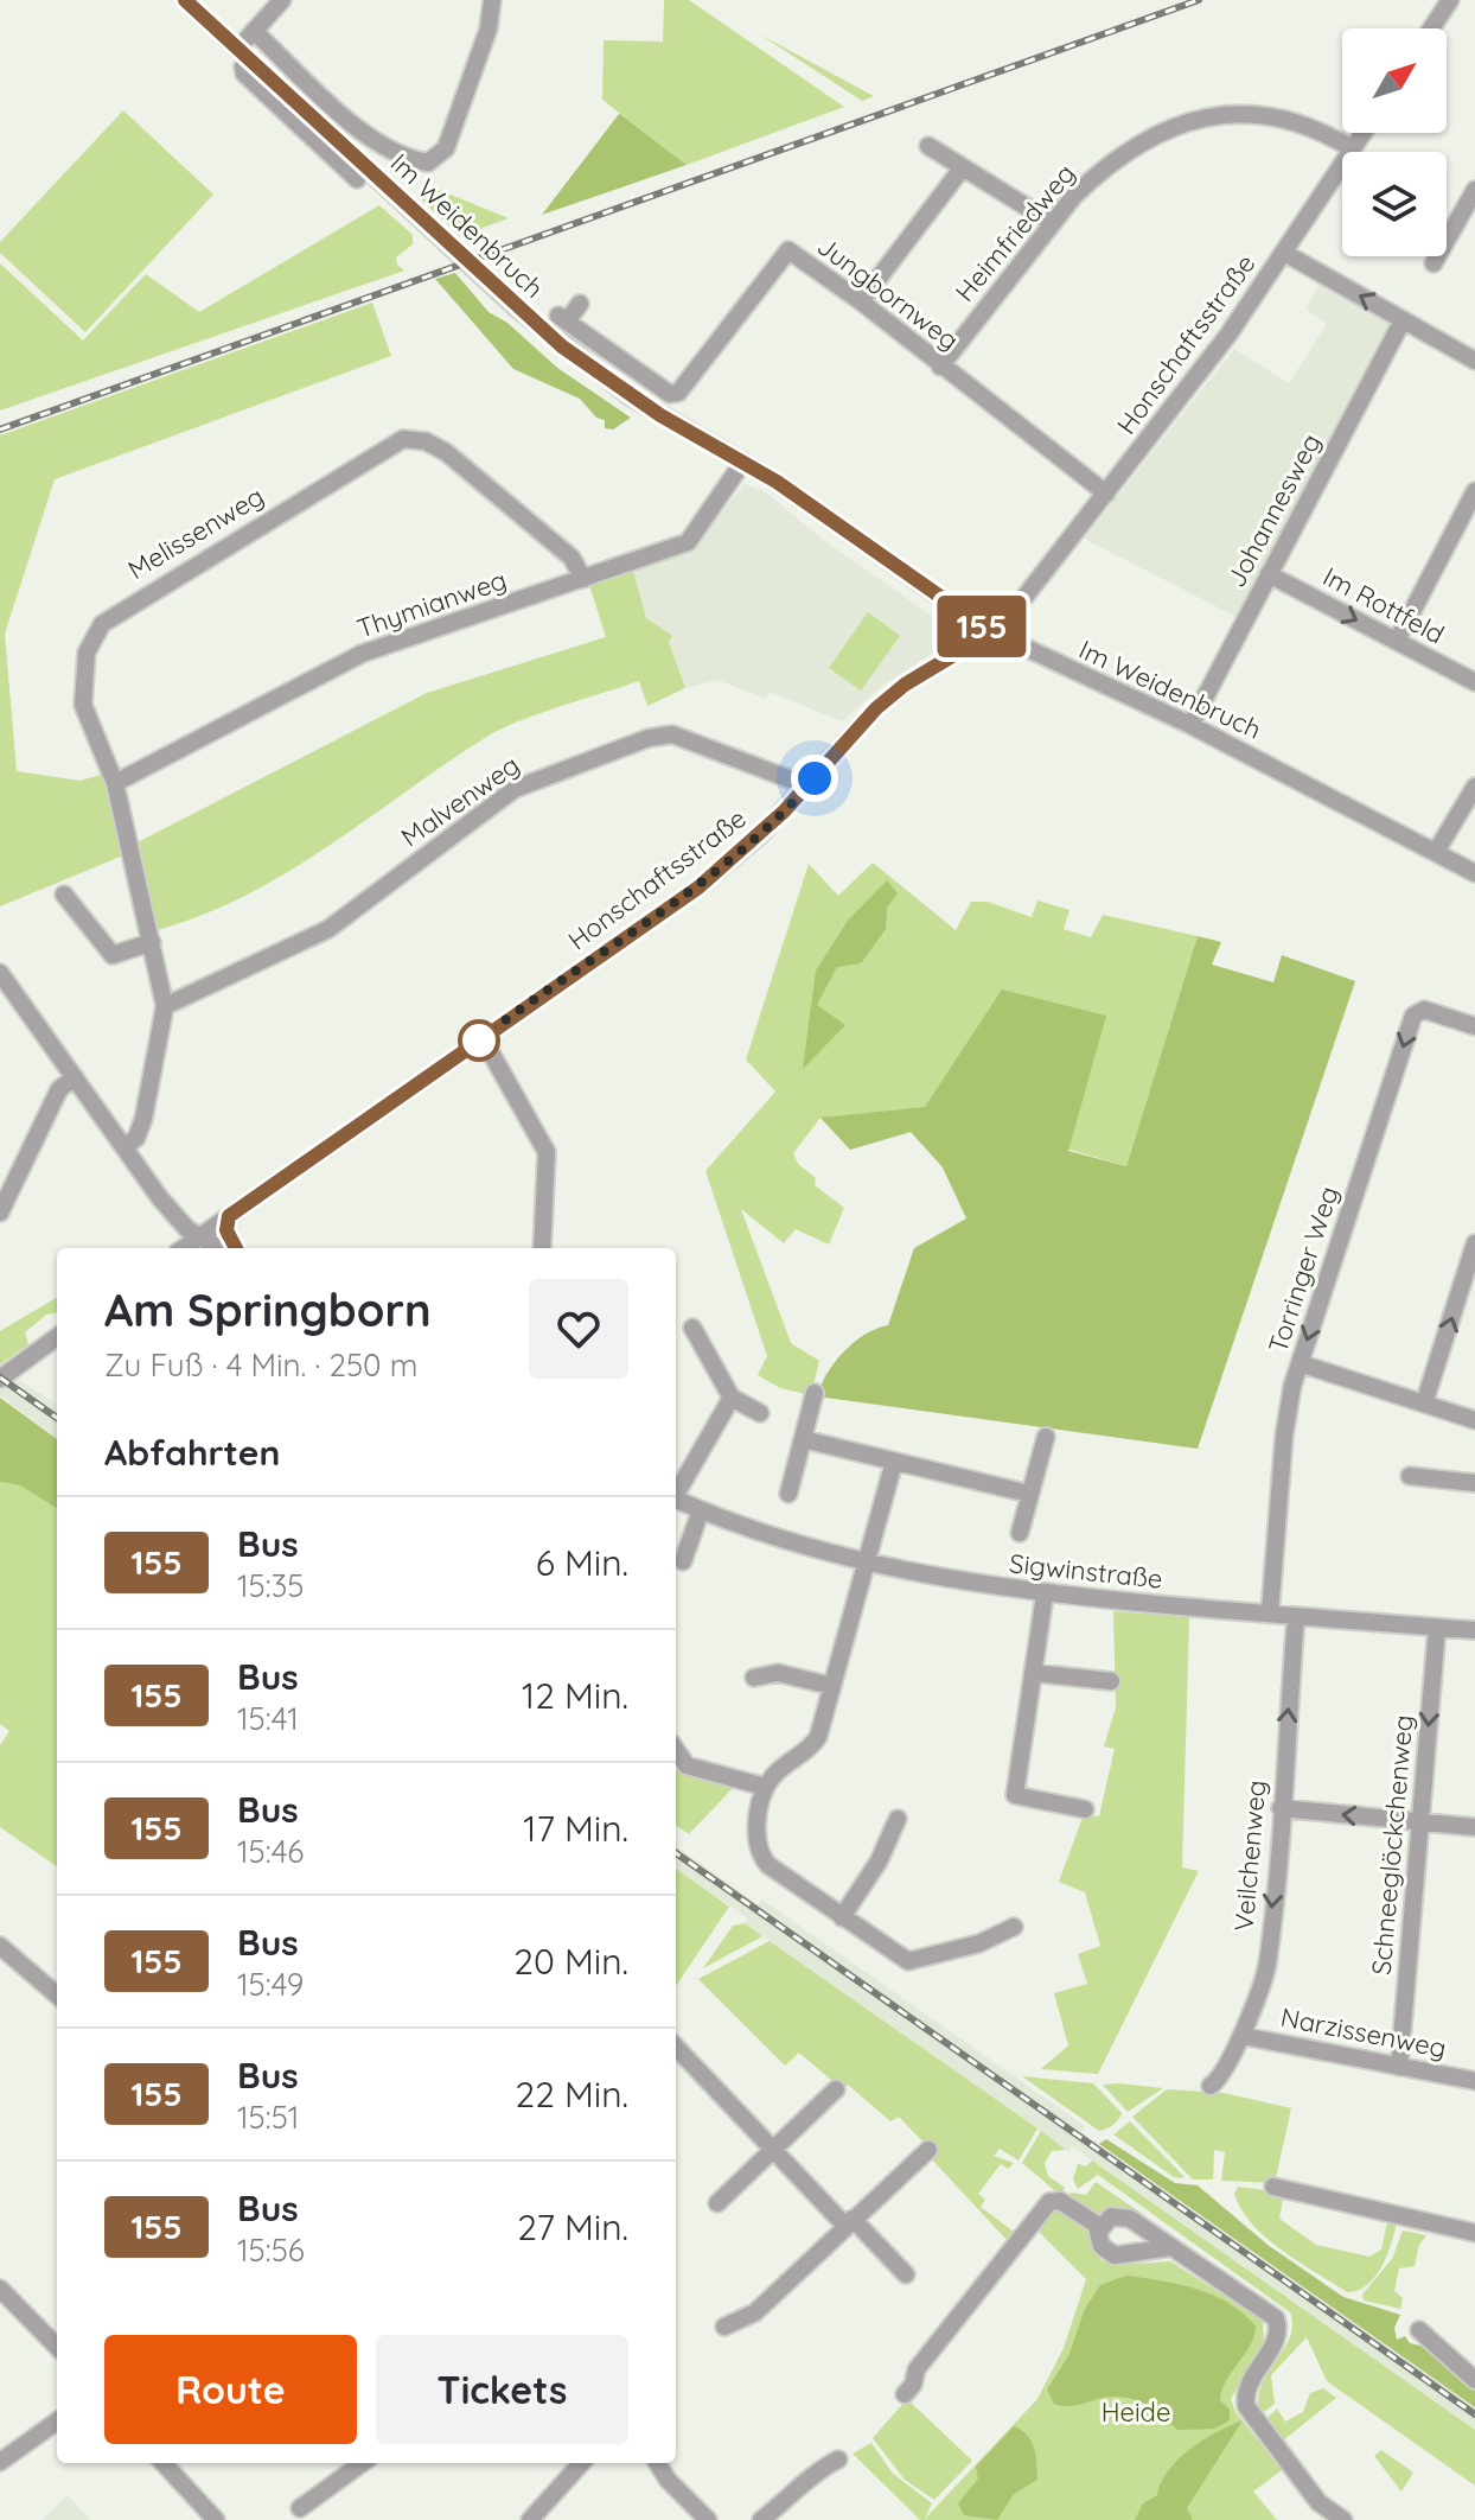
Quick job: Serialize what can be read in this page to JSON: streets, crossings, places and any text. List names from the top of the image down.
{
  "streets": {
    "street": [
      "Im Weidenbruch",
      "Heimfriedweg",
      "Jungbornweg",
      "Honschaftsstraße",
      "Johannesweg",
      "Melissenweg",
      "Thymianweg",
      "Im Rottfeld",
      "Malvenweg",
      "Torringer Weg",
      "Sigwinstraße",
      "Schneeglöckchenweg",
      "Veilchenweg",
      "Narzissenweg"
    ]
  },
  "crossings": [
    ["Im Weidenbruch", "Jungbornweg"],
    ["Im Weidenbruch", "Honschaftsstraße"],
    ["Im Weidenbruch", "Johannesweg"],
    ["Im Weidenbruch", "Thymianweg"],
    ["Heimfriedweg", "Jungbornweg"],
    ["Heimfriedweg", "Honschaftsstraße"],
    ["Jungbornweg", "Honschaftsstraße"],
    ["Honschaftsstraße", "Malvenweg"],
    ["Johannesweg", "Im Rottfeld"],
    ["Melissenweg", "Thymianweg"],
    ["Melissenweg", "Malvenweg"],
    ["Torringer Weg", "Sigwinstraße"],
    ["Sigwinstraße", "Schneeglöckchenweg"],
    ["Sigwinstraße", "Veilchenweg"],
    ["Schneeglöckchenweg", "Narzissenweg"],
    ["Veilchenweg", "Narzissenweg"]
  ],
  "one_way": ["Im Rottfeld", "Schneeglöckchenweg"],
  "parks": ["Heide"],
  "lines": ["bus line 155"],
  "north": "top right",
  "page": {
    "on_map": "155",
    "heading": [
      ["Am Springborn", "Zu Fuß · 4 Min. · 250 m"],
      "Abfahrten"
    ],
    "list": [
      {
        "mark": "155",
        "name": "Bus",
        "note": "15:35",
        "value": "6 Min."
      },
      {
        "mark": "155",
        "name": "Bus",
        "note": "15:41",
        "value": "12 Min."
      },
      {
        "mark": "155",
        "name": "Bus",
        "note": "15:46",
        "value": "17 Min."
      },
      {
        "mark": "155",
        "name": "Bus",
        "note": "15:49",
        "value": "20 Min."
      },
      {
        "mark": "155",
        "name": "Bus",
        "note": "15:51",
        "value": "22 Min."
      },
      {
        "mark": "155",
        "name": "Bus",
        "note": "15:56",
        "value": "27 Min."
      }
    ],
    "buttons": ["Route", "Tickets"]
  }
}
